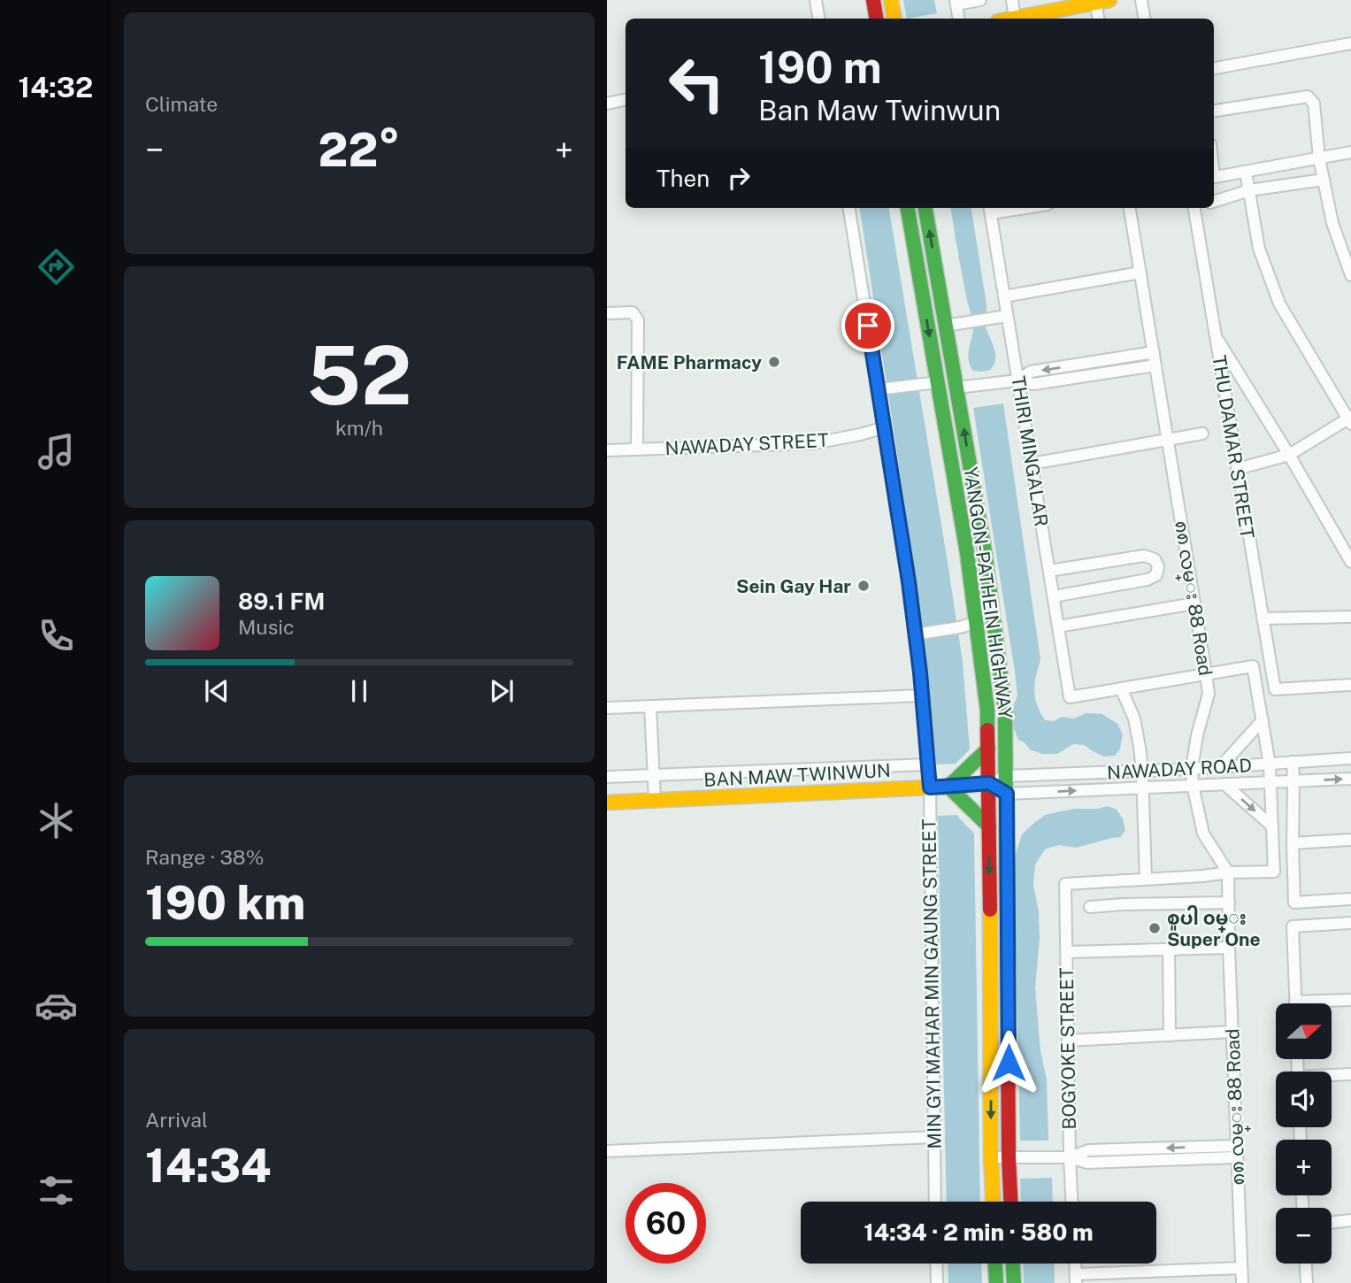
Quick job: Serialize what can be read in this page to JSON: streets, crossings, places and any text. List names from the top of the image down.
{
  "streets": {
    "main road": ["YANGON-PATHEIN HIGHWAY", "BAN MAW TWINWUN"],
    "street": [
      "NAWADAY STREET",
      "THU DAMAR STREET",
      "THIRI MINGALAR",
      "၈၈ လမ္း 88 Road",
      "NAWADAY ROAD",
      "MIN GYI MAHAR MIN GAUNG STREET",
      "BOGYOKE STREET"
    ]
  },
  "crossings": [
    ["NAWADAY STREET", "MIN GYI MAHAR MIN GAUNG STREET"],
    ["YANGON-PATHEIN HIGHWAY", "NAWADAY ROAD"],
    ["YANGON-PATHEIN HIGHWAY", "BAN MAW TWINWUN"],
    ["၈၈ လမ္း 88 Road", "NAWADAY ROAD"],
    ["NAWADAY ROAD", "BAN MAW TWINWUN"],
    ["BAN MAW TWINWUN", "MIN GYI MAHAR MIN GAUNG STREET"]
  ],
  "places": ["FAME Pharmacy", "Sein Gay Har", "စူပါ ၀မ္း Super One"],
  "north": "right",
  "page": {
    "tabs": "14:32",
    "tile": [
      "Climate",
      ["52", "km/h"],
      ["Range · 38%", "190 km"],
      ["Arrival", "14:34"]
    ],
    "turn": ["190 m", "Ban Maw Twinwun"],
    "heat": ["−", "22°", "+"],
    "then": "Then",
    "song": ["89.1 FM", "Music"],
    "map_buttons": ["+", "−"],
    "limit": "60",
    "trip": "14:34 · 2 min · 580 m"
  }
}
